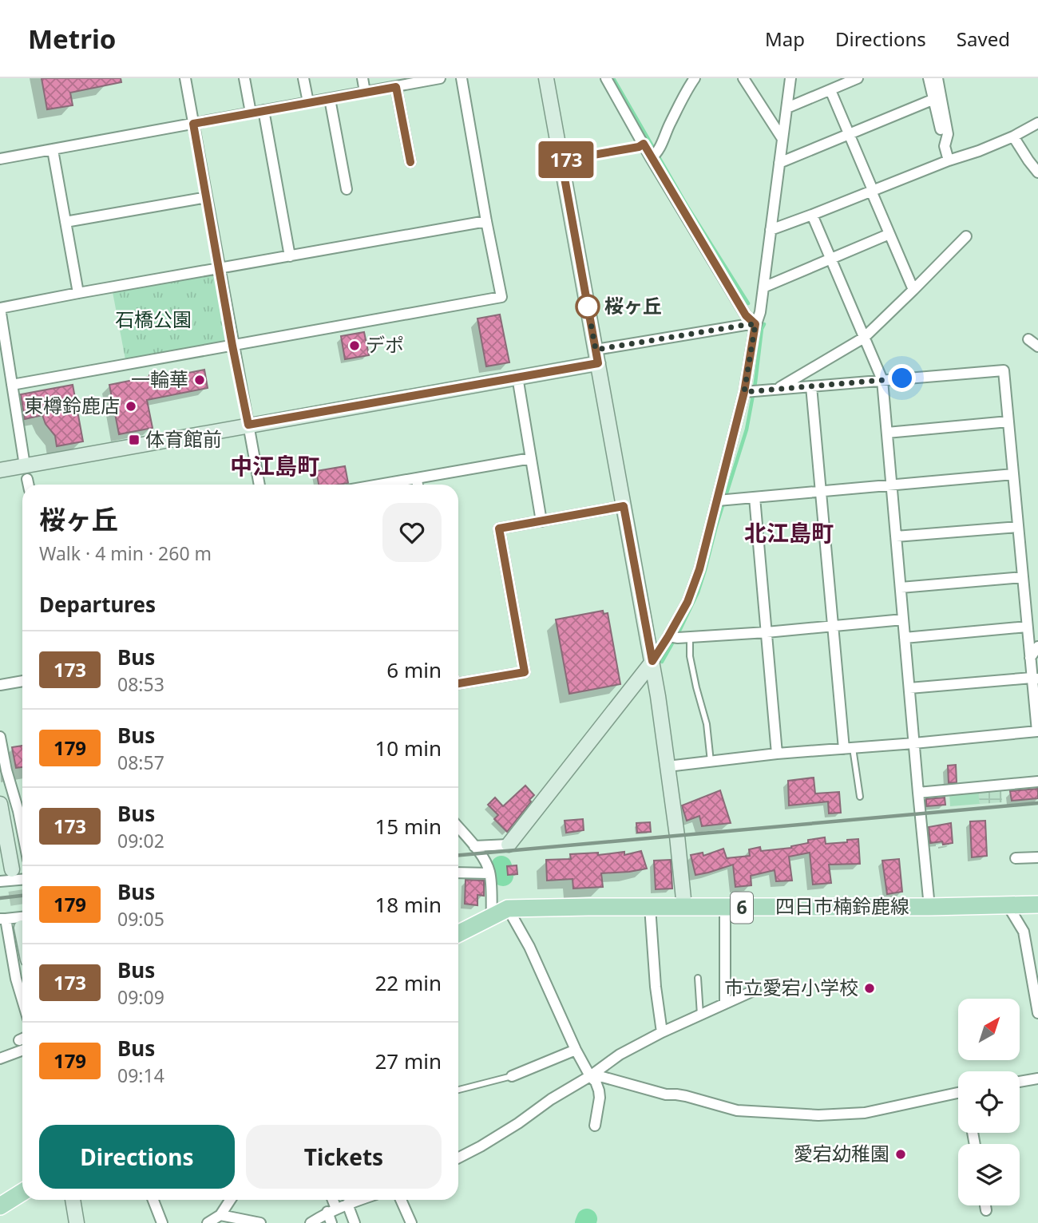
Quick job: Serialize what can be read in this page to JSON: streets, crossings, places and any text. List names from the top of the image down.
{
  "streets": {
    "main road": ["四日市楠鈴鹿線", "6"]
  },
  "districts": ["中江島町", "北江島町"],
  "parks": ["石橋公園"],
  "places": {
    "other": [
      "桜ヶ丘",
      "デポ",
      "一輪華",
      "東樽鈴鹿店",
      "市立愛宕小学校",
      "愛宕幼稚園"
    ],
    "transit": ["体育館前"]
  },
  "lines": ["bus line 173"],
  "north": "top right",
  "page": {
    "header": "Metrio",
    "nav": ["Map", "Directions", "Saved"],
    "on_map": "173",
    "heading": [
      ["桜ヶ丘", "Walk · 4 min · 260 m"],
      "Departures"
    ],
    "list": [
      {
        "mark": "173",
        "name": "Bus",
        "note": "08:53",
        "value": "6 min"
      },
      {
        "mark": "179",
        "name": "Bus",
        "note": "08:57",
        "value": "10 min"
      },
      {
        "mark": "173",
        "name": "Bus",
        "note": "09:02",
        "value": "15 min"
      },
      {
        "mark": "179",
        "name": "Bus",
        "note": "09:05",
        "value": "18 min"
      },
      {
        "mark": "173",
        "name": "Bus",
        "note": "09:09",
        "value": "22 min"
      },
      {
        "mark": "179",
        "name": "Bus",
        "note": "09:14",
        "value": "27 min"
      }
    ],
    "buttons": ["Directions", "Tickets"]
  }
}
